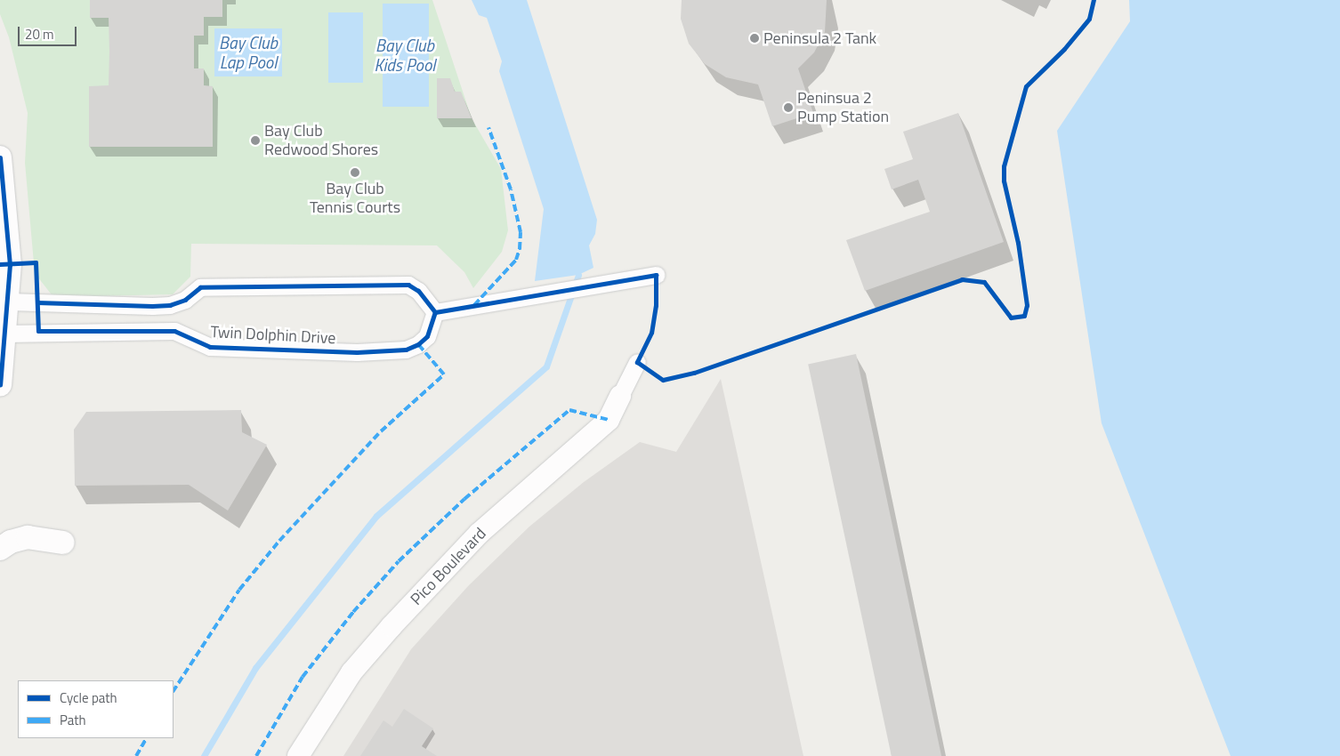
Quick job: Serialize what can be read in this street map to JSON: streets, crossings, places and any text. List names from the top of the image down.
{
  "streets": {
    "street": ["Twin Dolphin Drive", "Pico Boulevard"]
  },
  "water": ["Bay Club Lap Pool", "Bay Club Kids Pool"],
  "places": [
    "Peninsula 2 Tank",
    "Peninsua 2 Pump Station",
    "Bay Club Redwood Shores",
    "Bay Club Tennis Courts"
  ],
  "legend": ["Cycle path", "Path"],
  "scale_bar": "20 m"
}
